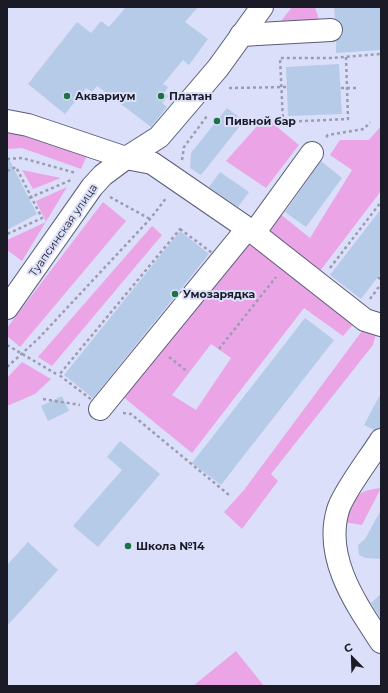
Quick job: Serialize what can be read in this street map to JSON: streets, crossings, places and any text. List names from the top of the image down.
{
  "streets": {
    "street": ["Туапсинская улица"]
  },
  "places": [
    "Аквариум",
    "Платан",
    "Пивной бар",
    "Умозарядка",
    "Школа №14"
  ],
  "north": "top left"
}
